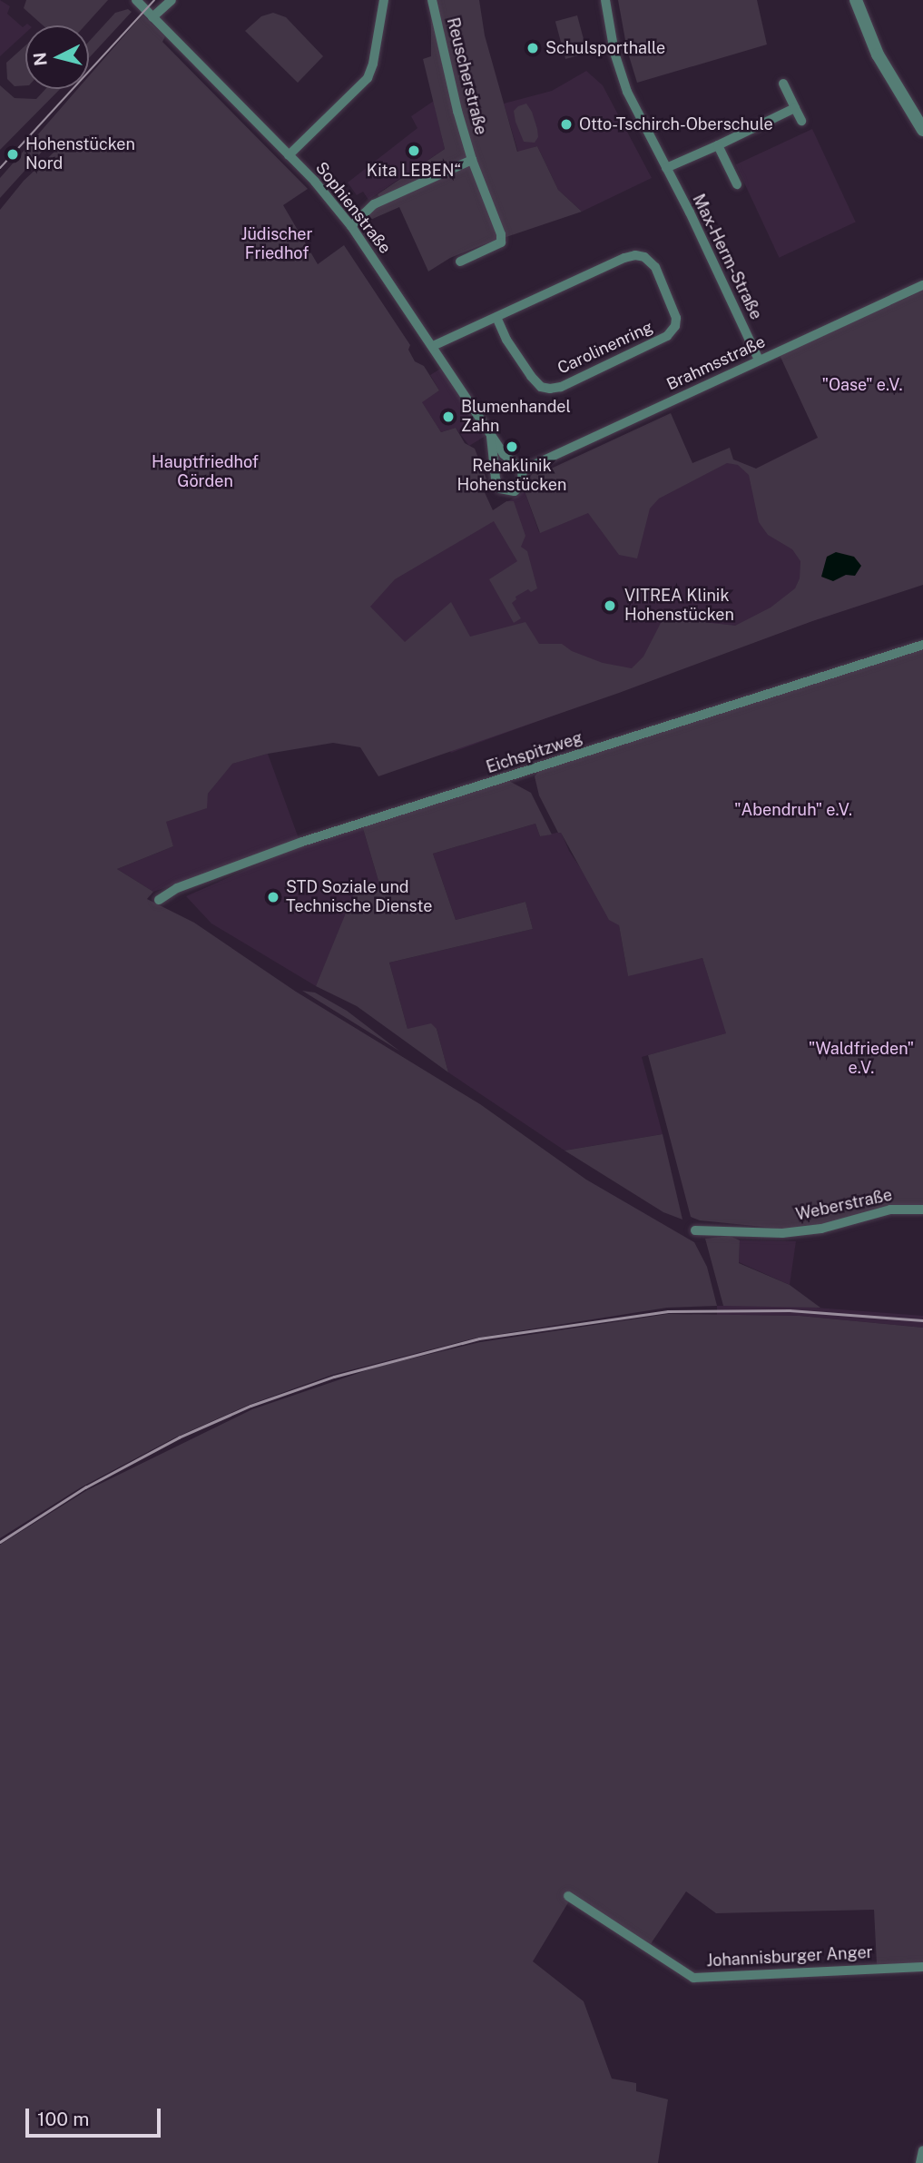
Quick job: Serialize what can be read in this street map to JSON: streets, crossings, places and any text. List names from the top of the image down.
{
  "streets": {
    "street": [
      "Reuscherstraße",
      "Sophienstraße",
      "Max-Herm-Straße",
      "Carolinenring",
      "Brahmsstraße",
      "Eichspitzweg",
      "Weberstraße",
      "Johannisburger Anger"
    ]
  },
  "crossings": [
    ["Reuscherstraße", "Sophienstraße"],
    ["Sophienstraße", "Carolinenring"],
    ["Sophienstraße", "Brahmsstraße"],
    ["Max-Herm-Straße", "Brahmsstraße"]
  ],
  "parks": [
    "Jüdischer Friedhof",
    "\"Oase\" e.V.",
    "Hauptfriedhof Görden",
    "\"Abendruh\" e.V.",
    "\"Waldfrieden\" e.V."
  ],
  "places": [
    "Schulsporthalle",
    "Otto-Tschirch-Oberschule",
    "Kita LEBEN“",
    "Hohenstücken Nord",
    "Blumenhandel Zahn",
    "Rehaklinik Hohenstücken",
    "VITREA Klinik Hohenstücken",
    "STD Soziale und Technische Dienste"
  ],
  "scale_bar": "100 m",
  "north": "left"
}
